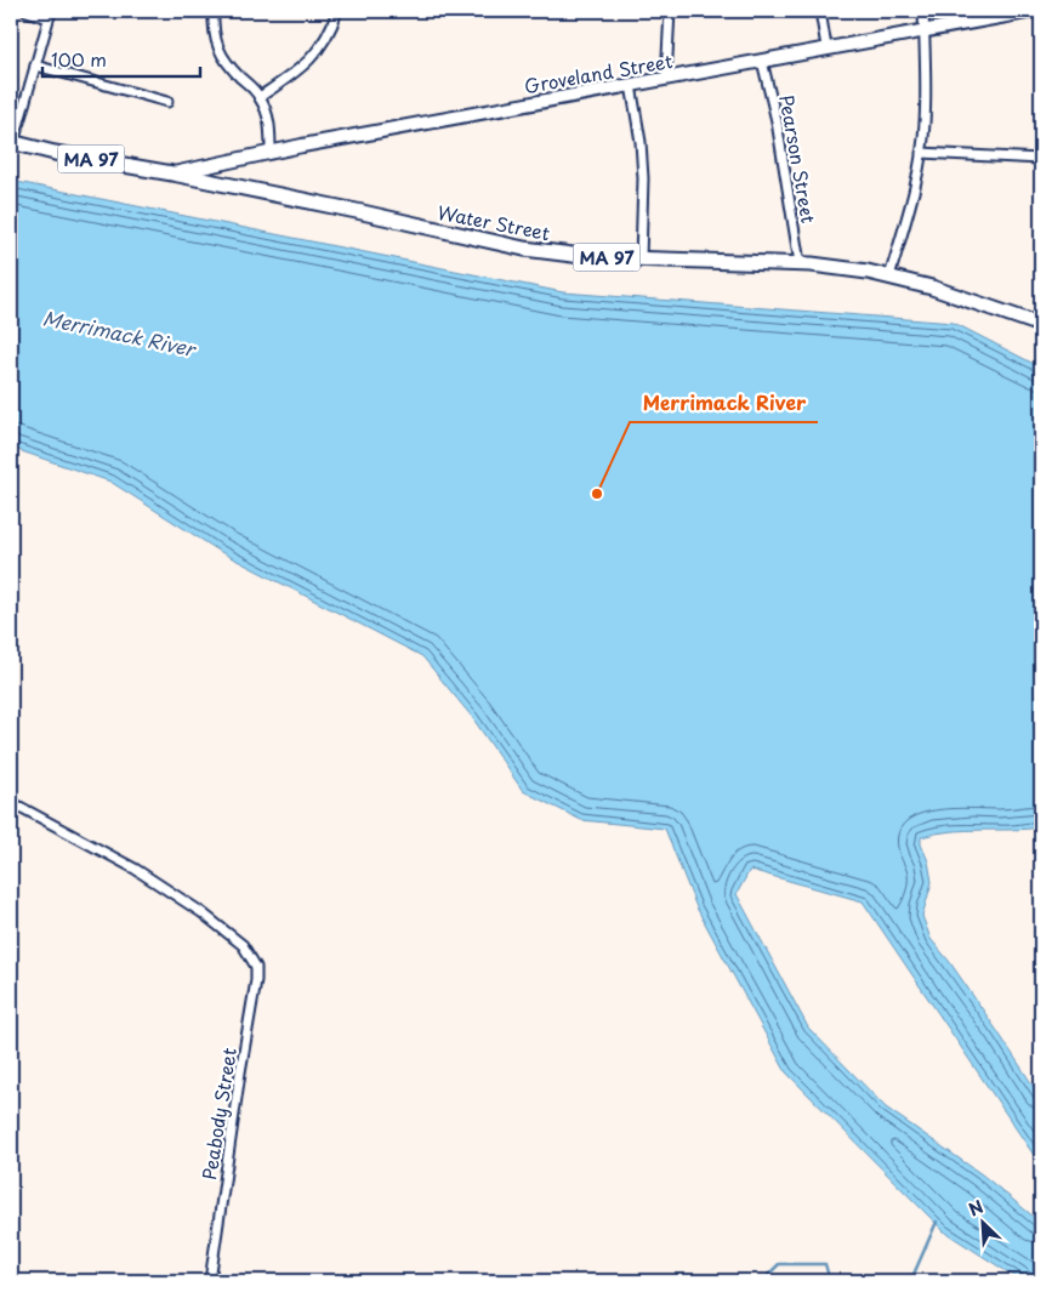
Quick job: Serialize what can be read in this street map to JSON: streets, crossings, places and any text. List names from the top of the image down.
{
  "streets": {
    "main road": ["Groveland Street", "MA 97", "Water Street"],
    "street": ["Pearson Street", "Peabody Street"]
  },
  "crossings": [
    ["Groveland Street", "Pearson Street"],
    ["Groveland Street", "Water Street"],
    ["Pearson Street", "Water Street"]
  ],
  "water": ["Merrimack River"],
  "places": ["Merrimack River"],
  "scale_bar": "100 m",
  "north": "top left"
}
